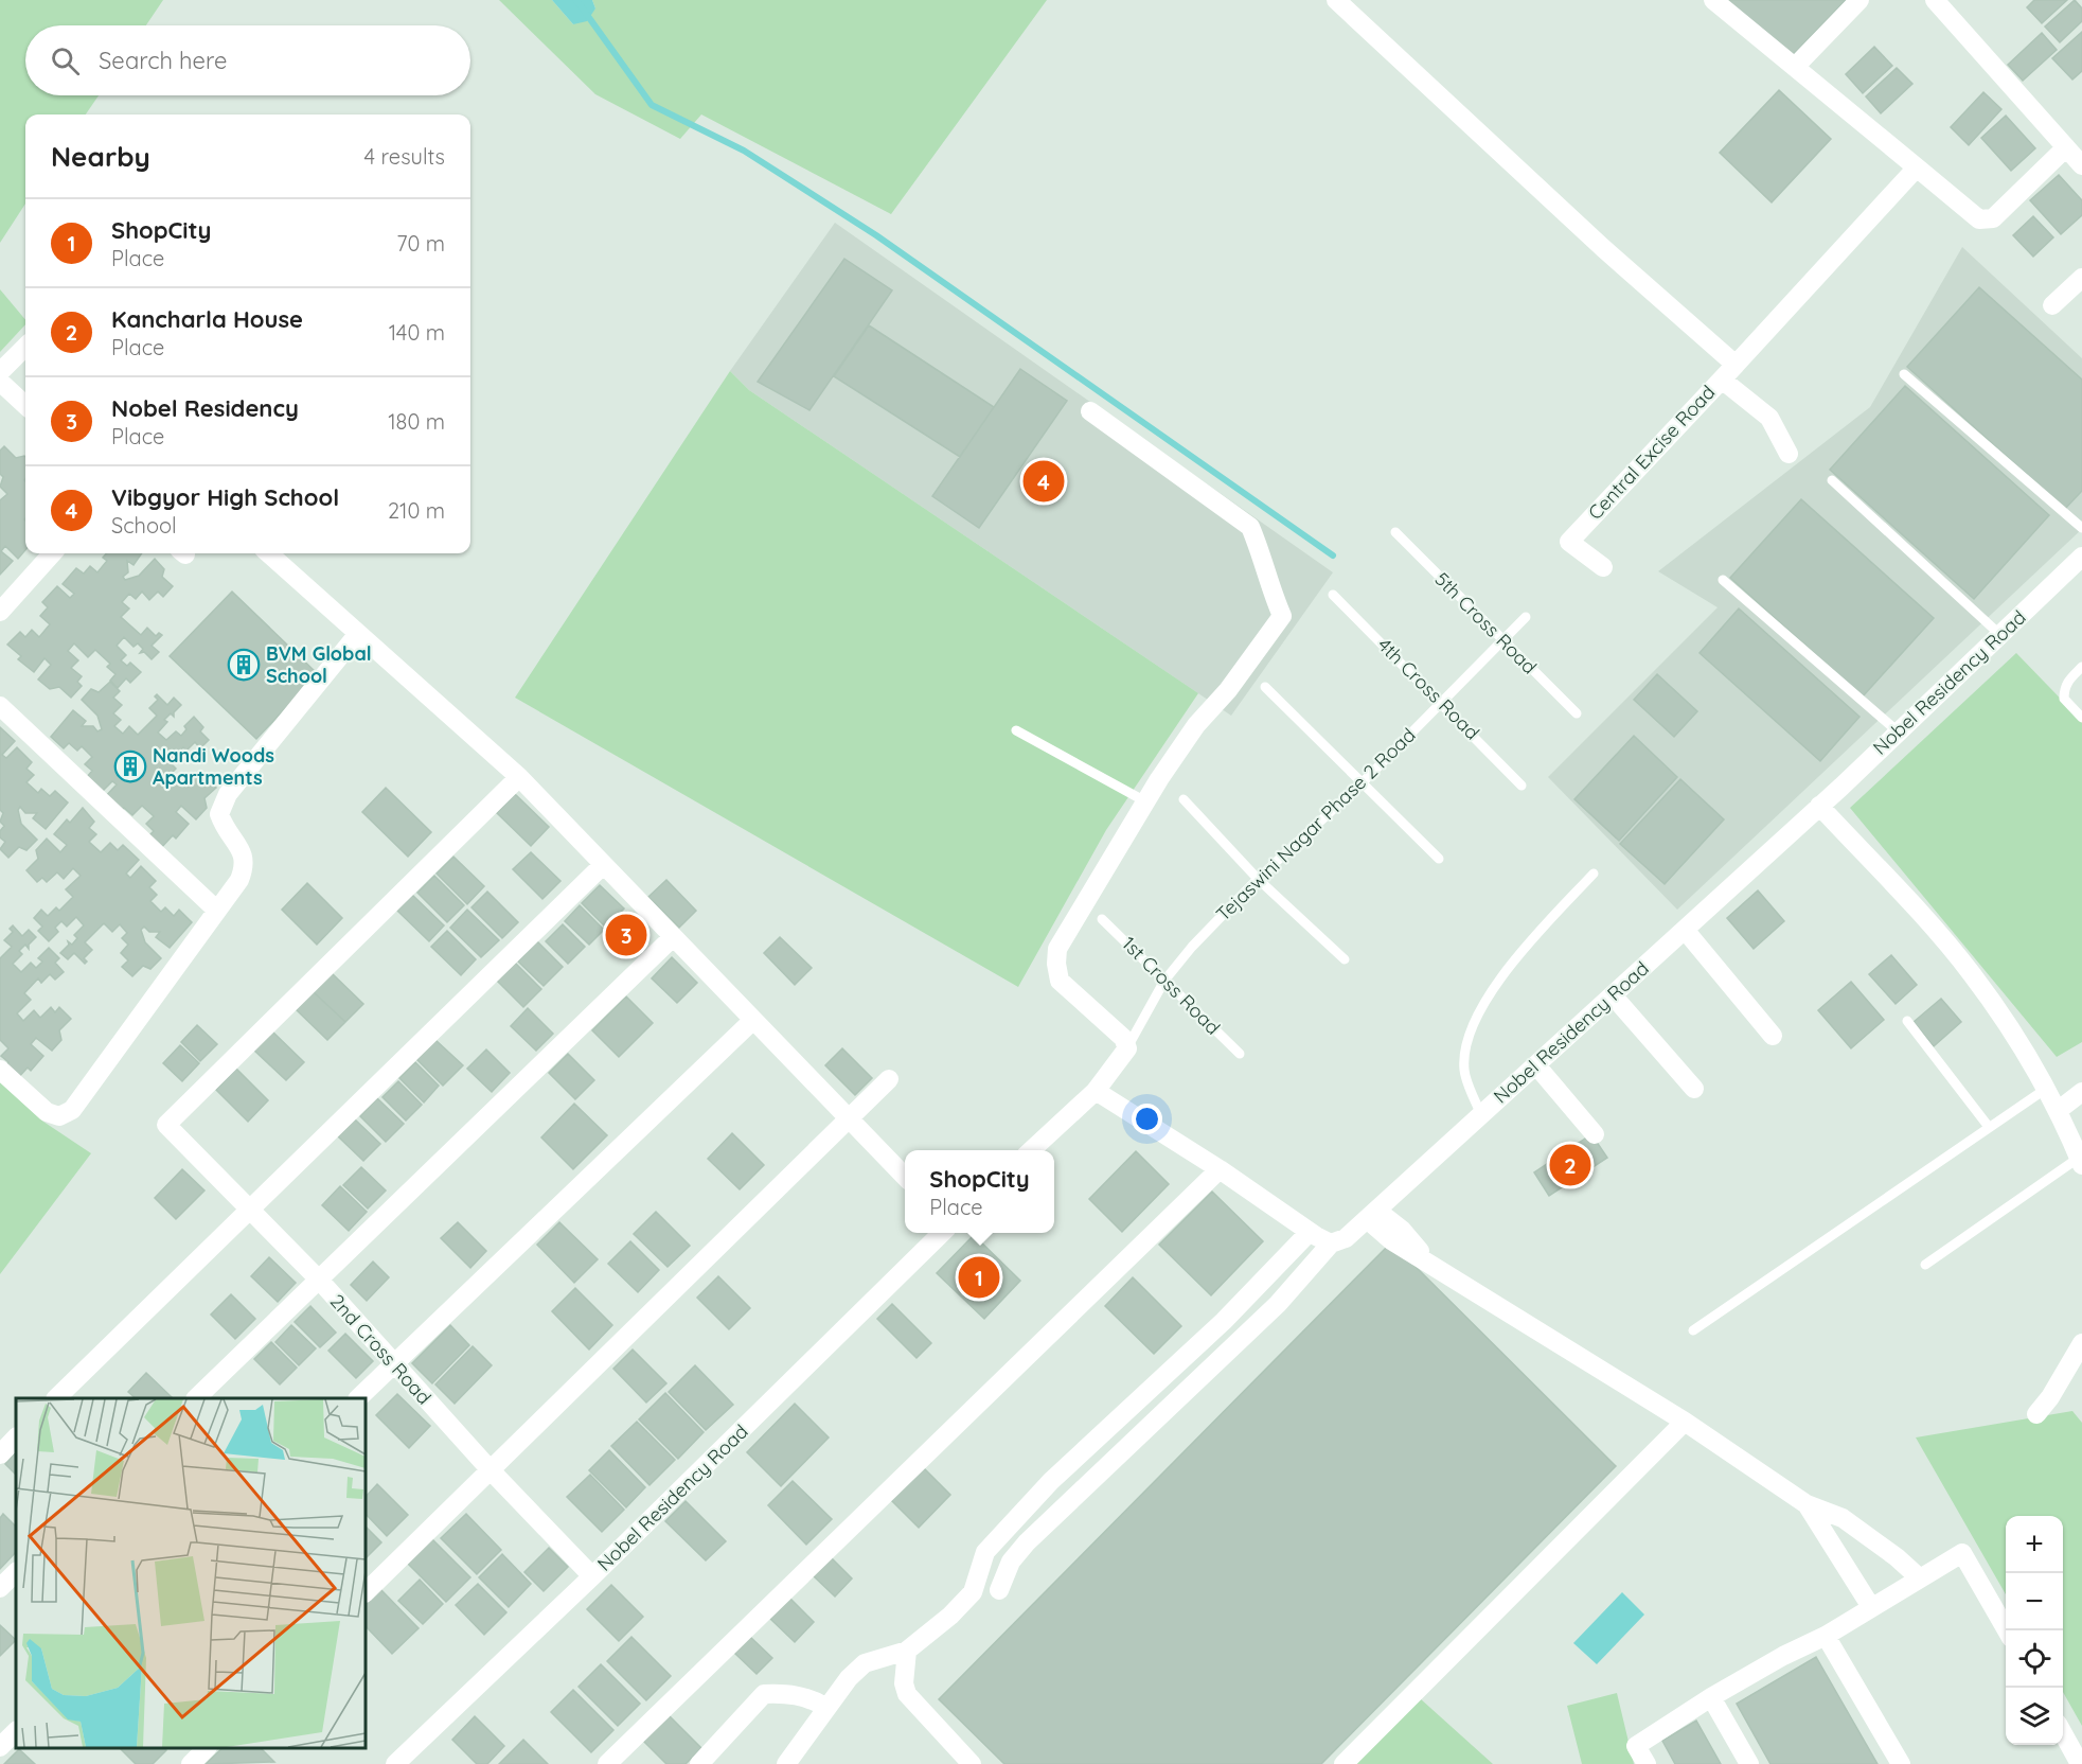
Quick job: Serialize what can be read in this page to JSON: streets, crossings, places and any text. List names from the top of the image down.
{
  "streets": {
    "street": ["Central Excise Road", "Nobel Residency Road", "2nd Cross Road"],
    "lane": [
      "5th Cross Road",
      "4th Cross Road",
      "Tejaswini Nagar Phase 2 Road",
      "1st Cross Road"
    ]
  },
  "crossings": [
    ["5th Cross Road", "Tejaswini Nagar Phase 2 Road"],
    ["Nobel Residency Road", "2nd Cross Road"],
    ["4th Cross Road", "Tejaswini Nagar Phase 2 Road"],
    ["Tejaswini Nagar Phase 2 Road", "1st Cross Road"]
  ],
  "places": {
    "building": ["BVM Global School", "Nandi Woods Apartments"]
  },
  "page": {
    "search": "Search here",
    "heading": ["Nearby", "4 results"],
    "list": [
      {
        "mark": "1",
        "name": "ShopCity",
        "note": "Place",
        "value": "70 m"
      },
      {
        "mark": "2",
        "name": "Kancharla House",
        "note": "Place",
        "value": "140 m"
      },
      {
        "mark": "3",
        "name": "Nobel Residency",
        "note": "Place",
        "value": "180 m"
      },
      {
        "mark": "4",
        "name": "Vibgyor High School",
        "note": "School",
        "value": "210 m"
      }
    ],
    "pins": [
      "4",
      "3",
      "2",
      "1"
    ],
    "popup": ["ShopCity", "Place"],
    "map_buttons": ["+", "−"]
  }
}
